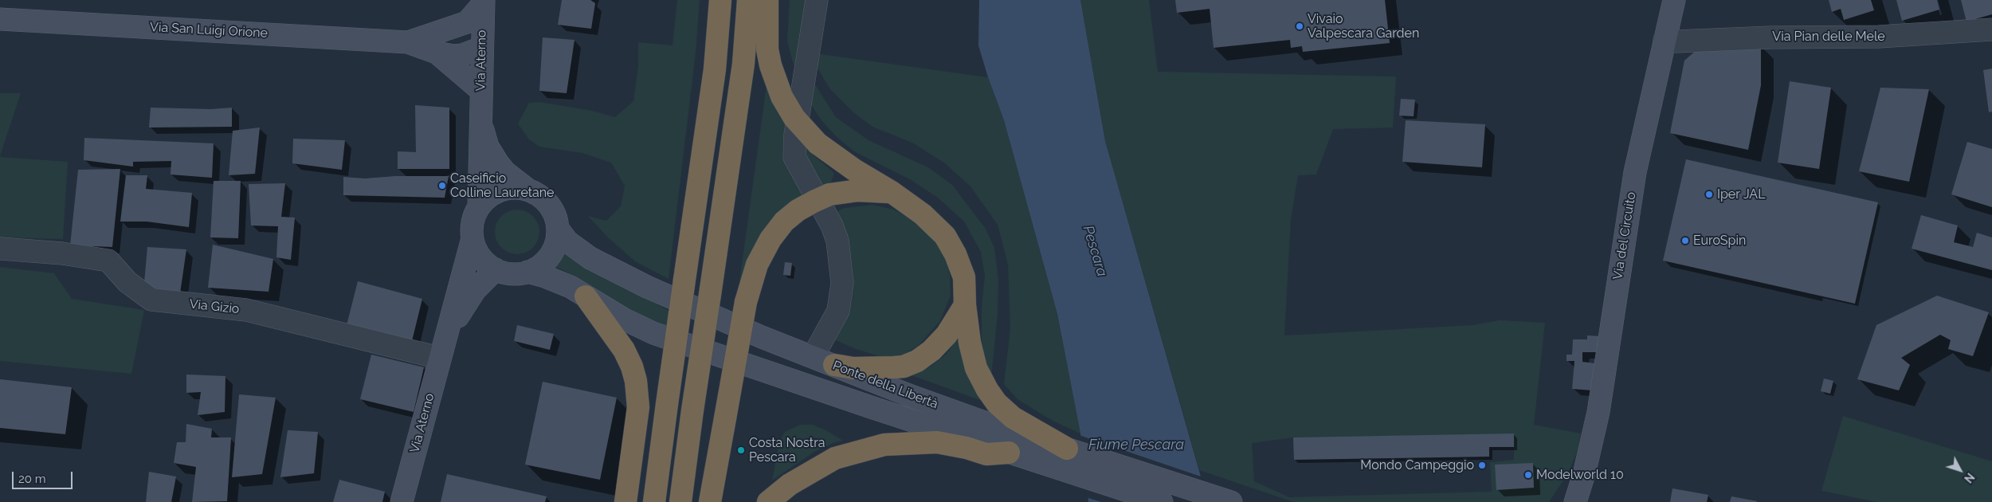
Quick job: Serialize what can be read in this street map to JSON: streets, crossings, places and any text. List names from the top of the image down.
{
  "streets": {
    "main road": [
      "Via San Luigi Orione",
      "Via Aterno",
      "Via del Circuito",
      "Ponte della Libertà"
    ],
    "street": ["Via Pian delle Mele", "Via Gizio"]
  },
  "crossings": [
    ["Via San Luigi Orione", "Via Aterno"],
    ["Via Pian delle Mele", "Via del Circuito"],
    ["Via Aterno", "Via Gizio"],
    ["Via Aterno", "Ponte della Libertà"]
  ],
  "water": ["Pescara", "Fiume Pescara"],
  "places": [
    "Vivaio Valpescara Garden",
    "Caseificio Colline Lauretane",
    "Iper JAL",
    "EuroSpin",
    "Costa Nostra Pescara",
    "Mondo Campeggio",
    "Modelworld 10"
  ],
  "scale_bar": "20 m",
  "north": "bottom right"
}
